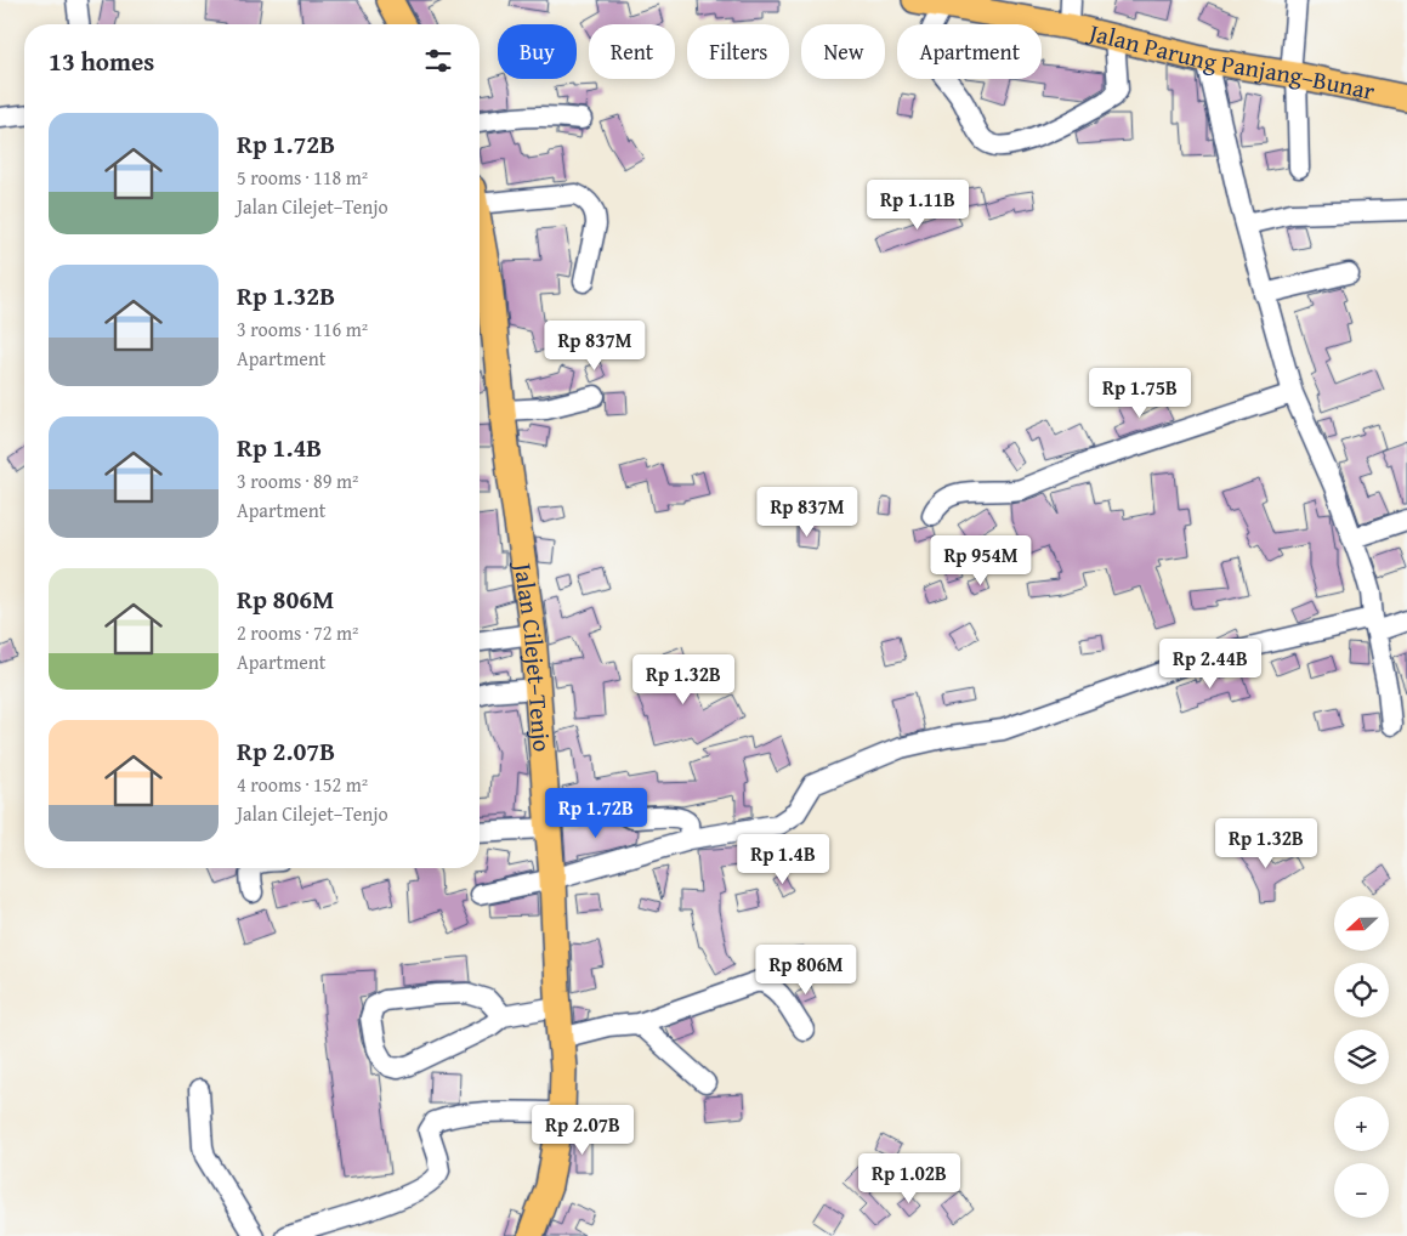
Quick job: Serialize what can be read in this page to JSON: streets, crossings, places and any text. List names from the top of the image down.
{
  "streets": {
    "main road": ["Jalan Parung Panjang–Bunar", "Jalan Cilejet–Tenjo"]
  },
  "north": "left",
  "page": {
    "chip": [
      "Buy",
      "Rent",
      "Filters",
      "New",
      "Apartment"
    ],
    "heading": "13 homes",
    "list": [
      {
        "name": "Rp 1.72B",
        "note": "5 rooms · 118 m² · Jalan Cilejet–Tenjo"
      },
      {
        "name": "Rp 1.32B",
        "note": "3 rooms · 116 m² · Apartment"
      },
      {
        "name": "Rp 1.4B",
        "note": "3 rooms · 89 m² · Apartment"
      },
      {
        "name": "Rp 806M",
        "note": "2 rooms · 72 m² · Apartment"
      },
      {
        "name": "Rp 2.07B",
        "note": "4 rooms · 152 m² · Jalan Cilejet–Tenjo"
      }
    ],
    "price": [
      "Rp 1.11B",
      "Rp 837M",
      "Rp 1.75B",
      "Rp 837M",
      "Rp 954M",
      "Rp 2.44B",
      "Rp 1.32B",
      "Rp 1.72B",
      "Rp 1.32B",
      "Rp 1.4B",
      "Rp 806M",
      "Rp 2.07B",
      "Rp 1.02B"
    ],
    "map_buttons": ["+", "−"]
  }
}
